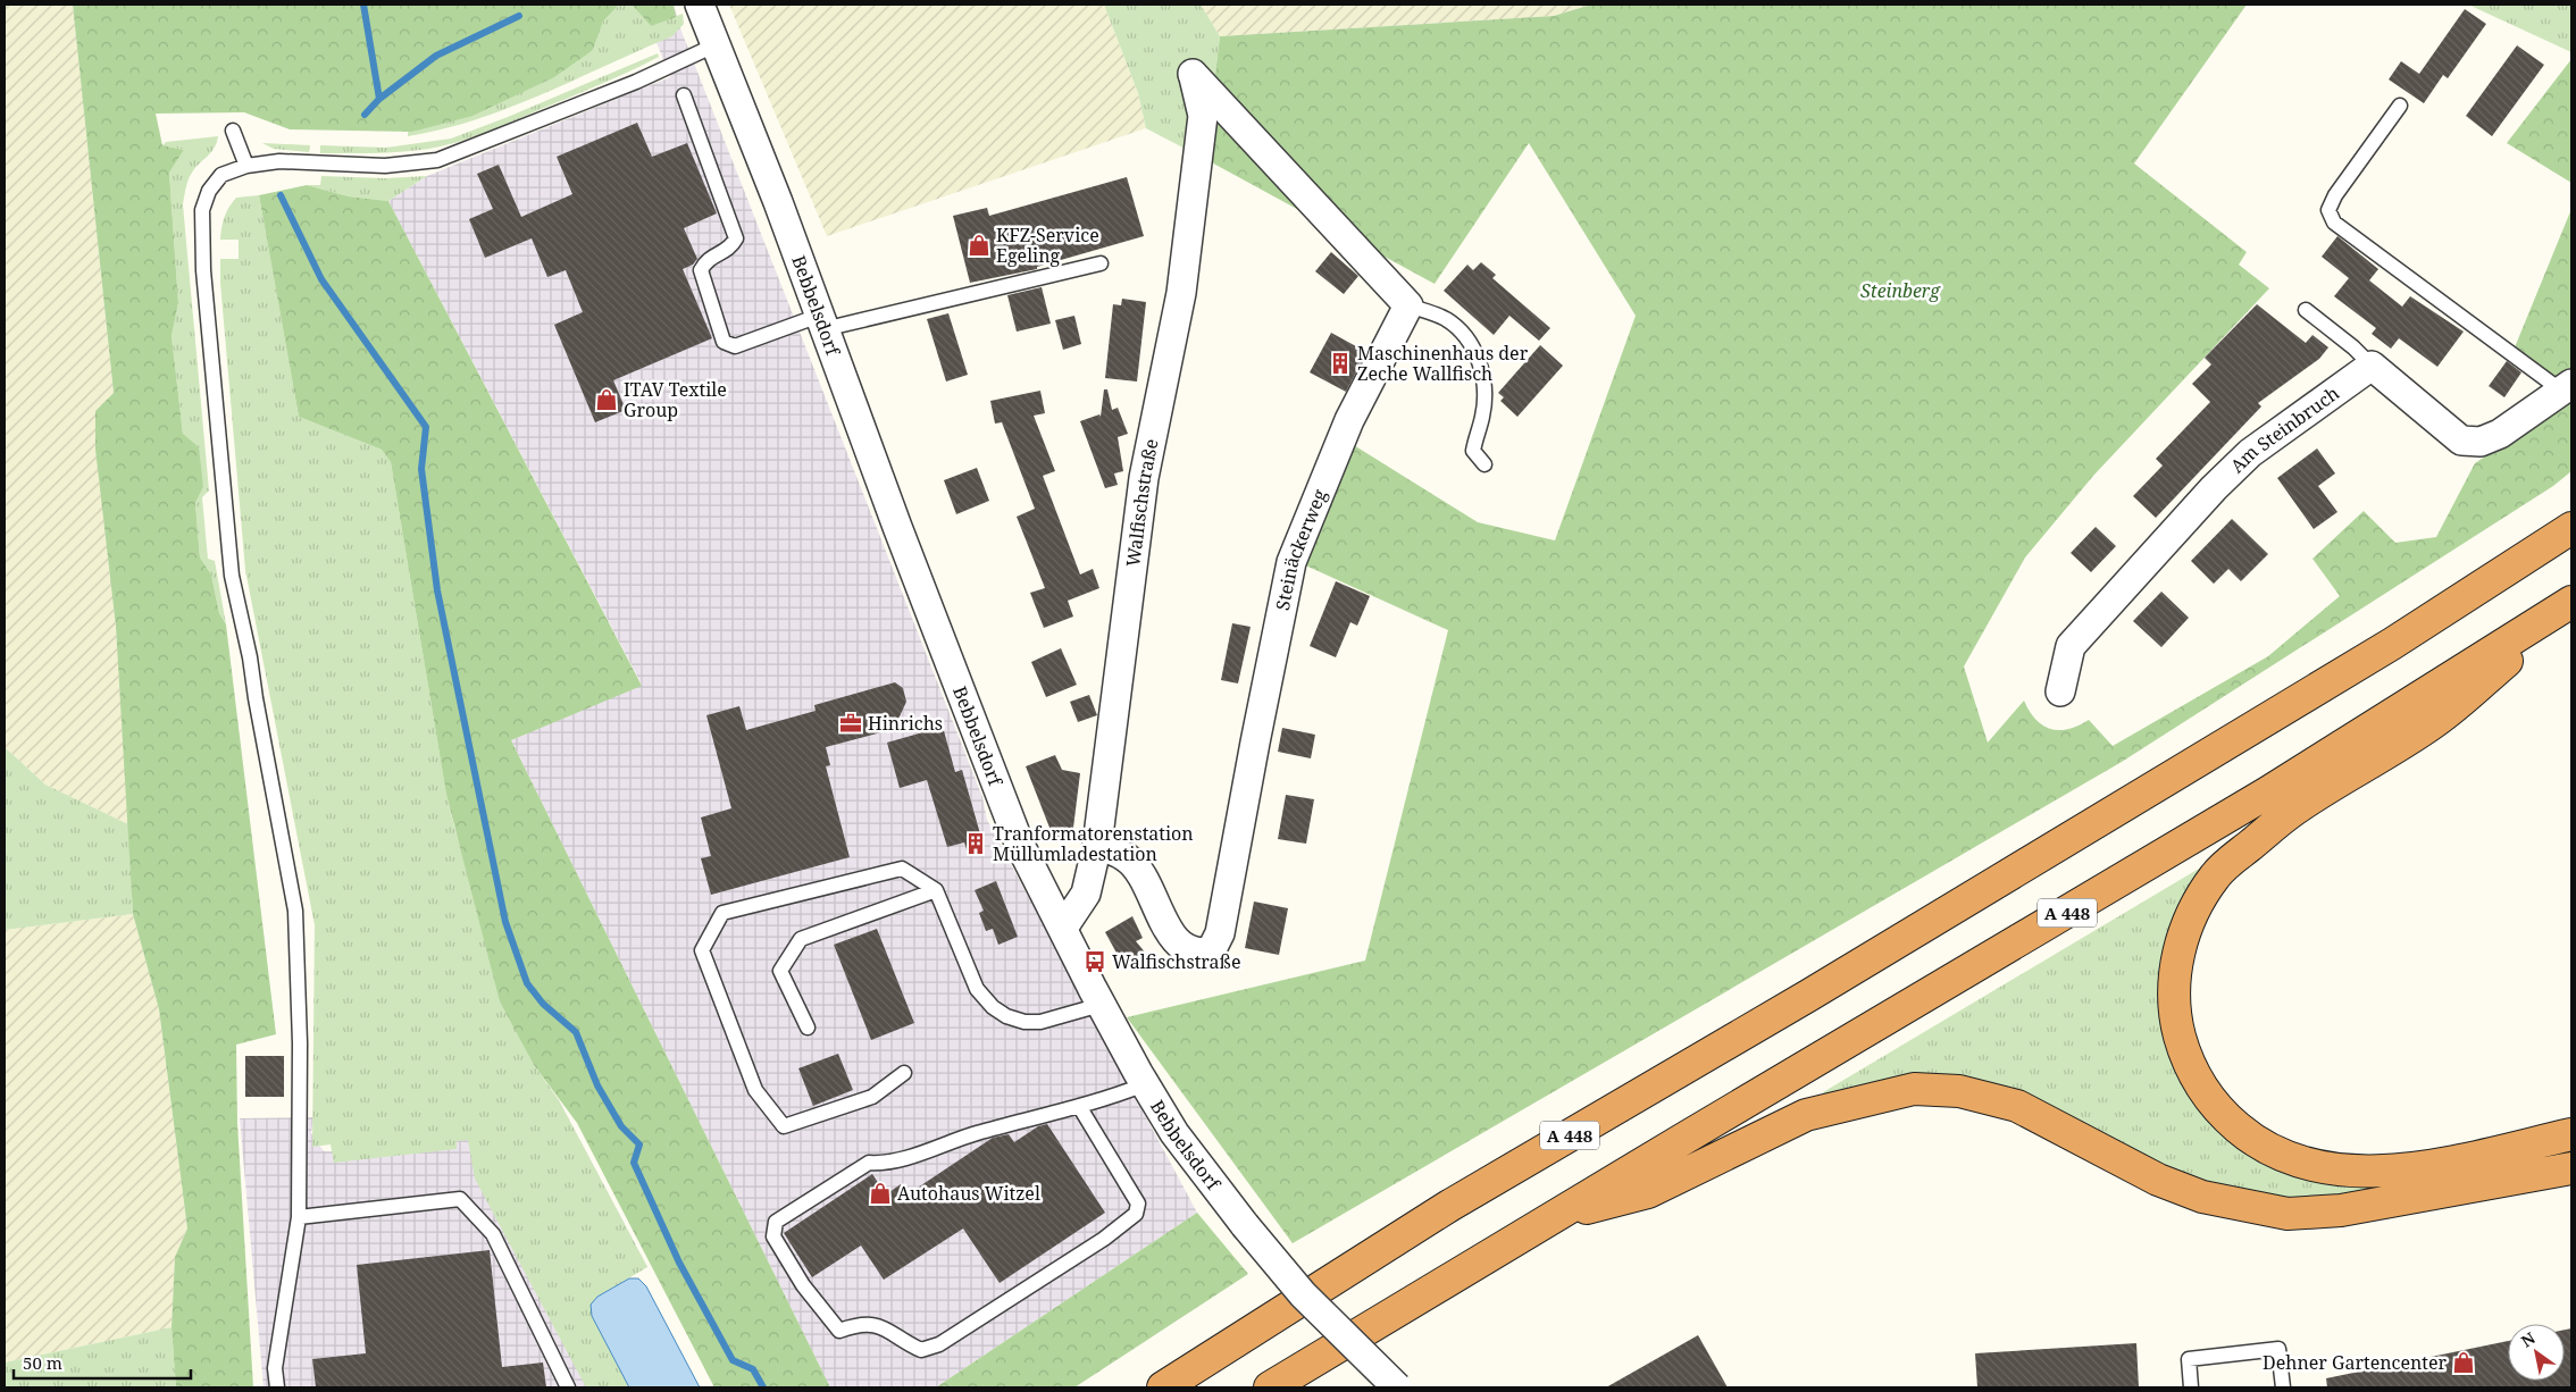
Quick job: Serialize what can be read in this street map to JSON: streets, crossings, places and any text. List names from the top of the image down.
{
  "streets": {
    "highway": ["A 448"],
    "street": [
      "Bebbelsdorf",
      "Am Steinbruch",
      "Walfischstraße",
      "Steinäckerweg"
    ]
  },
  "crossings": [
    ["Bebbelsdorf", "Walfischstraße"],
    ["Walfischstraße", "Steinäckerweg"]
  ],
  "parks": ["Steinberg"],
  "places": {
    "shop": [
      "KFZ-Service Egeling",
      "ITAV Textile Group",
      "Autohaus Witzel",
      "Dehner Gartencenter"
    ],
    "building": ["Maschinenhaus der Zeche Wallfisch", "Tranformatorenstation Müllumladestation"],
    "office": ["Hinrichs"],
    "bus stop": ["Walfischstraße"]
  },
  "scale_bar": "50 m",
  "north": "top left"
}
